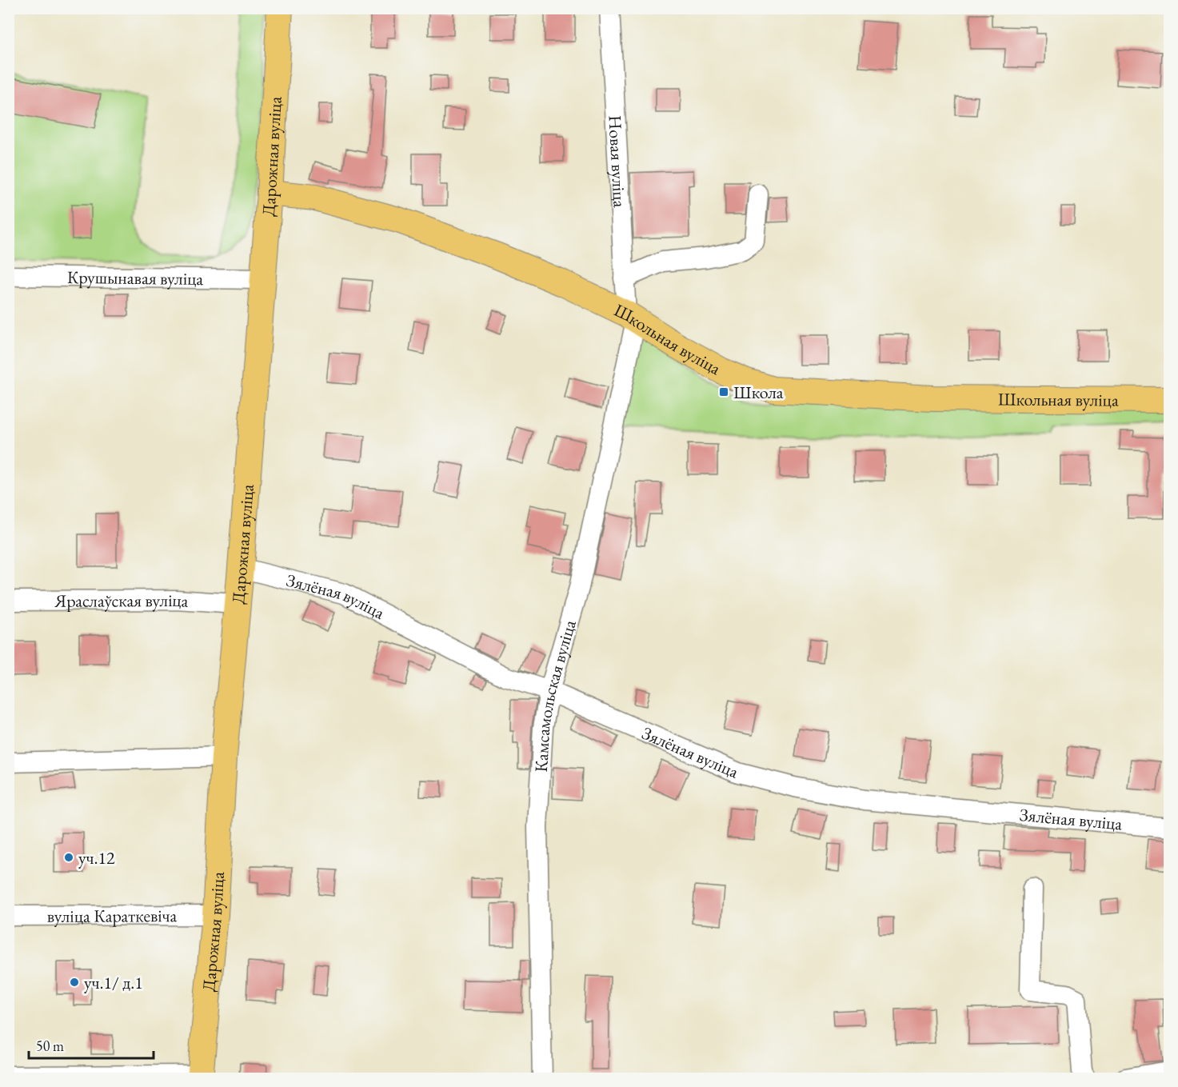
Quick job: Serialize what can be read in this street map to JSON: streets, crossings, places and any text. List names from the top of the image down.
{
  "streets": {
    "main road": ["Дарожная вуліца", "Школьная вуліца"],
    "street": [
      "Новая вуліца",
      "Крушынавая вуліца",
      "Зялёная вуліца",
      "Яраслаўская вуліца",
      "Камсамольская вуліца",
      "вуліца Караткевіча"
    ]
  },
  "crossings": [
    ["Дарожная вуліца", "Крушынавая вуліца"],
    ["Дарожная вуліца", "Школьная вуліца"],
    ["Дарожная вуліца", "Зялёная вуліца"],
    ["Дарожная вуліца", "Яраслаўская вуліца"],
    ["Дарожная вуліца", "вуліца Караткевіча"],
    ["Новая вуліца", "Школьная вуліца"],
    ["Новая вуліца", "Камсамольская вуліца"],
    ["Школьная вуліца", "Камсамольская вуліца"],
    ["Зялёная вуліца", "Камсамольская вуліца"]
  ],
  "places": {
    "transit": ["Школа"],
    "other": ["уч.12", "уч.1/ д.1"]
  },
  "scale_bar": "50 m"
}
